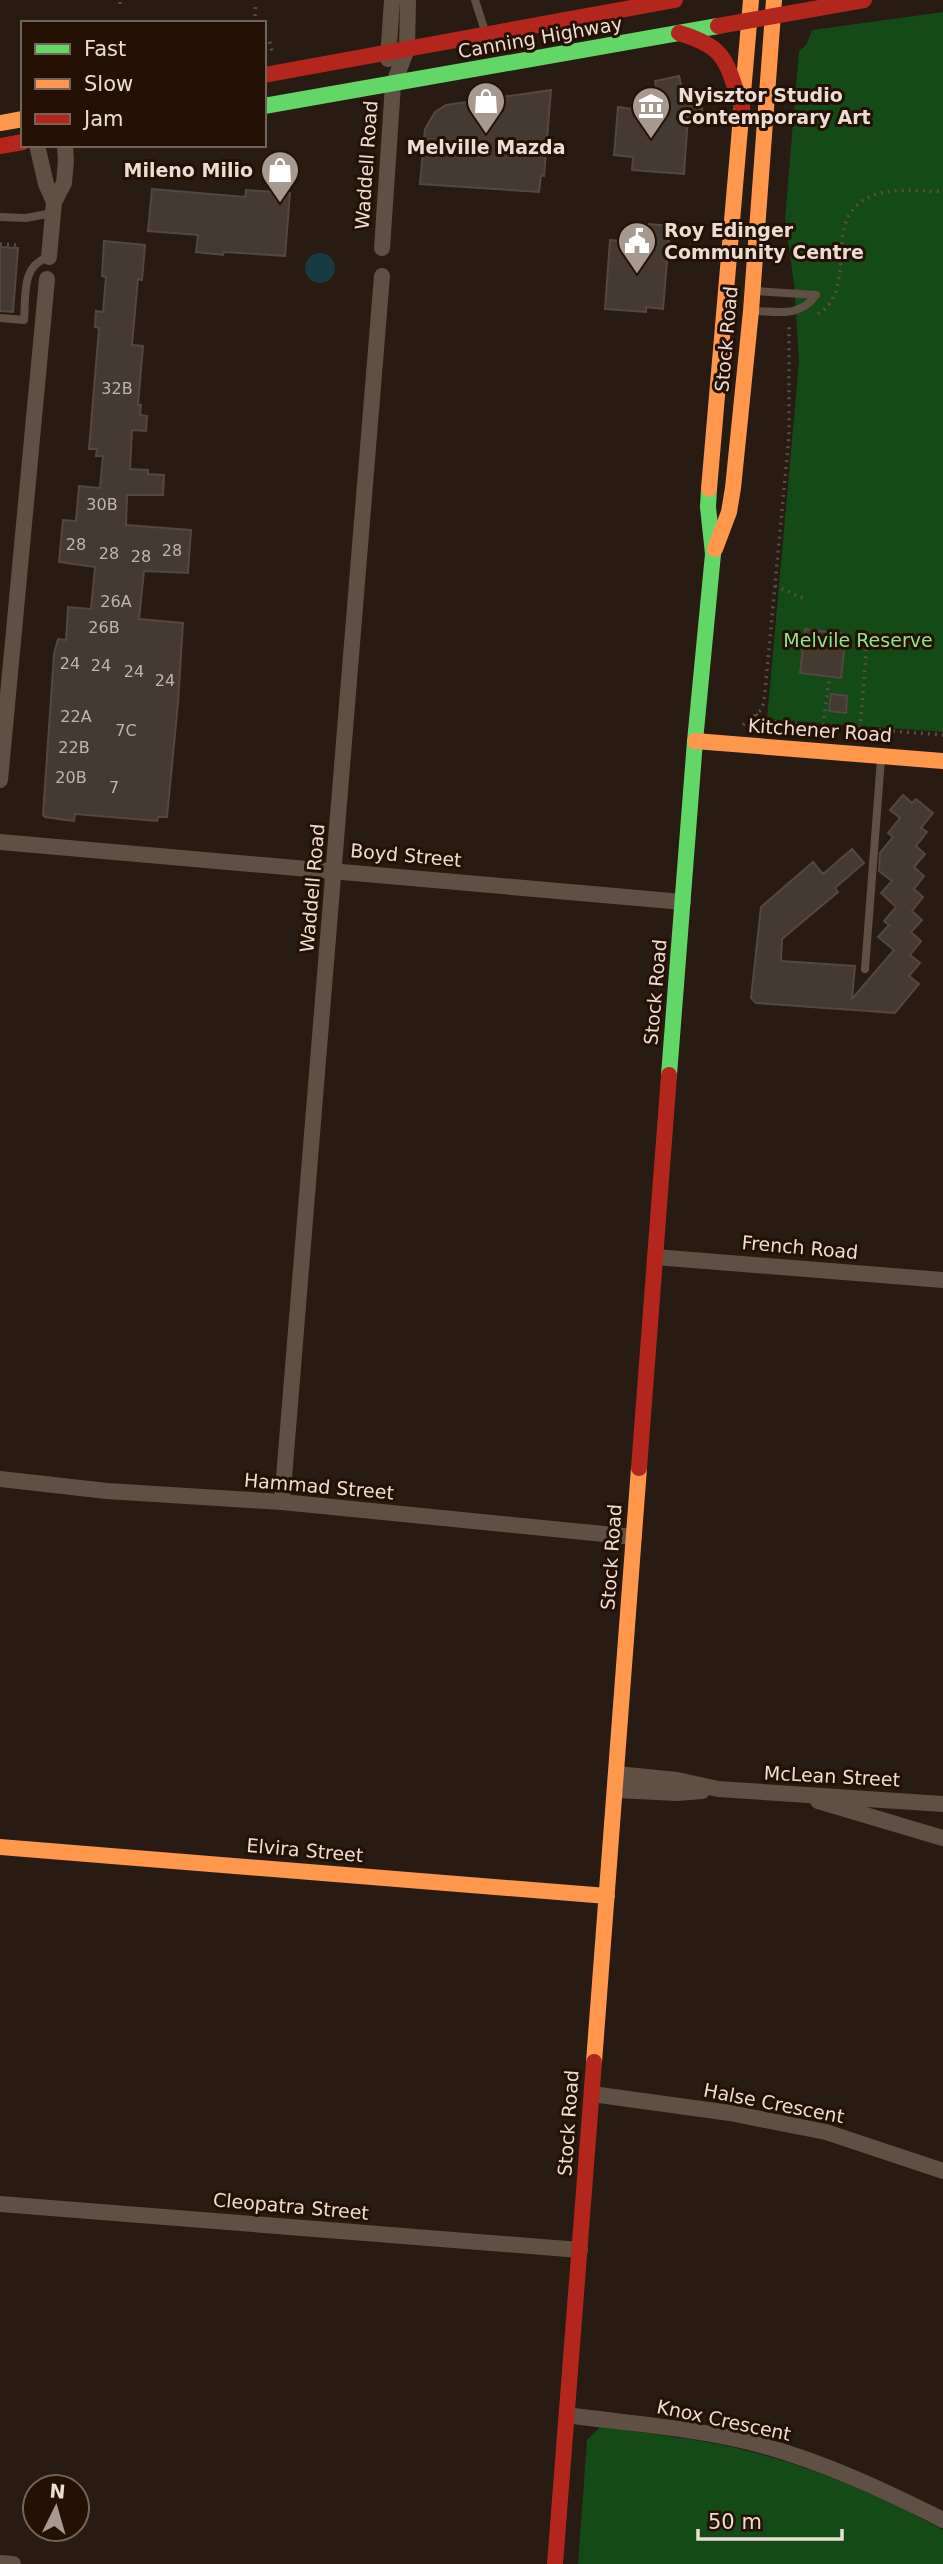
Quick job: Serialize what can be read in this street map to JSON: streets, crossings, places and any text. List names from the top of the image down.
{
  "streets": {
    "main road": [
      "Canning Highway",
      "Stock Road",
      "Kitchener Road",
      "Elvira Street"
    ],
    "street": [
      "Waddell Road",
      "Boyd Street",
      "French Road",
      "Hammad Street",
      "McLean Street",
      "Halse Crescent",
      "Cleopatra Street",
      "Knox Crescent"
    ]
  },
  "crossings": [
    ["Canning Highway", "Waddell Road"],
    ["Canning Highway", "Stock Road"],
    ["Waddell Road", "Boyd Street"],
    ["Waddell Road", "Hammad Street"],
    ["Stock Road", "Kitchener Road"],
    ["Stock Road", "Boyd Street"],
    ["Stock Road", "French Road"],
    ["Stock Road", "Hammad Street"],
    ["Stock Road", "McLean Street"],
    ["Stock Road", "Elvira Street"],
    ["Stock Road", "Halse Crescent"],
    ["Stock Road", "Cleopatra Street"],
    ["Stock Road", "Knox Crescent"]
  ],
  "parks": ["Melvile Reserve"],
  "places": {
    "shop": ["Melville Mazda", "Mileno Milio"],
    "museum": ["Nyisztor Studio Contemporary Art"],
    "public building": ["Roy Edinger Community Centre"]
  },
  "house_numbers": [
    "32B",
    "30B",
    "28",
    "28",
    "28",
    "28",
    "26A",
    "26B",
    "24",
    "24",
    "24",
    "24",
    "22A",
    "7C",
    "22B",
    "20B",
    "7"
  ],
  "legend": ["Fast", "Slow", "Jam"],
  "scale_bar": "50 m",
  "north": "top"
}
